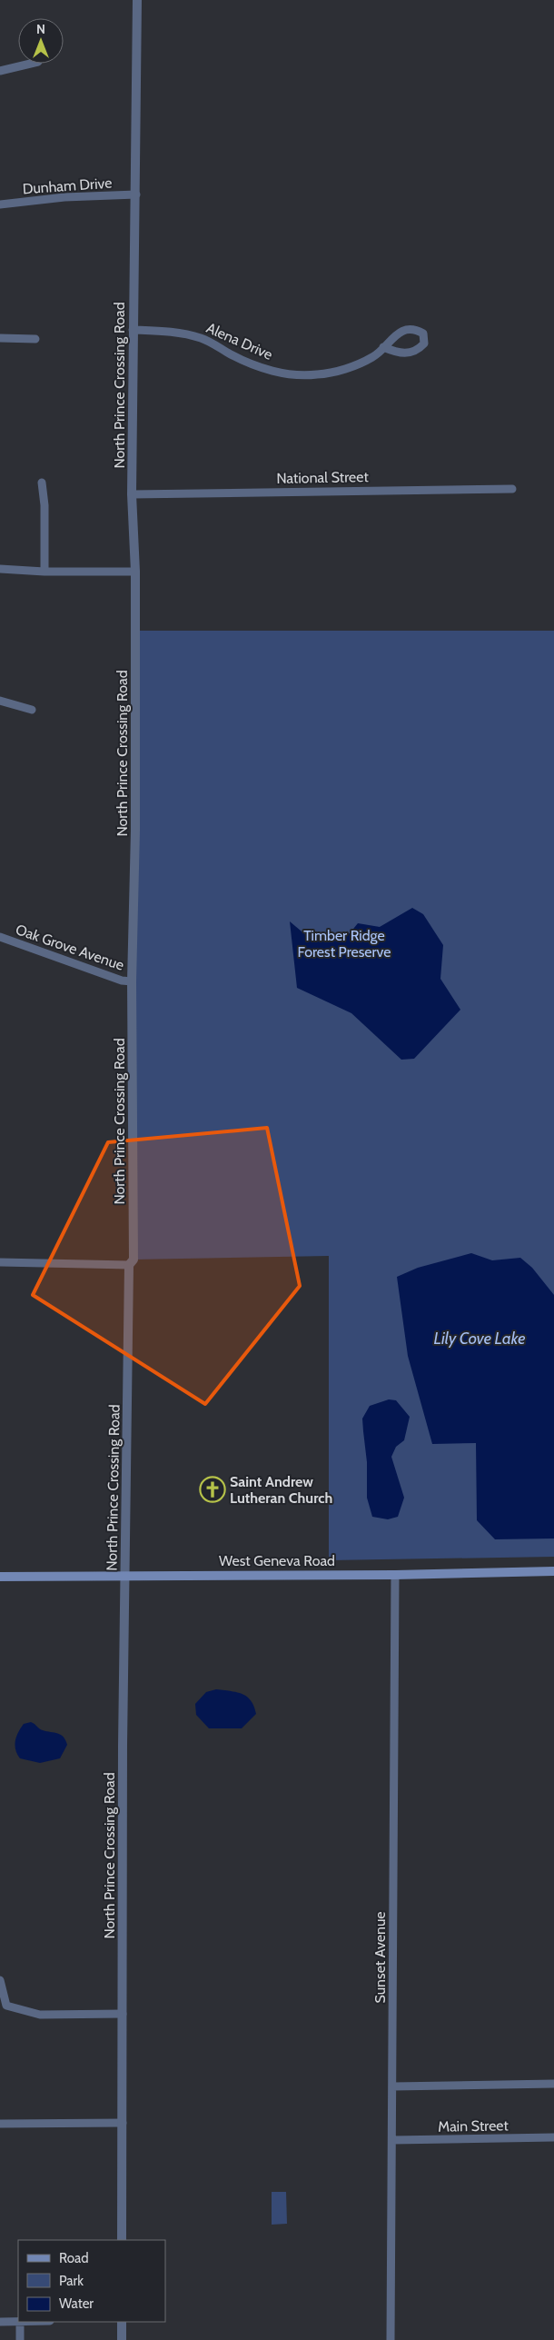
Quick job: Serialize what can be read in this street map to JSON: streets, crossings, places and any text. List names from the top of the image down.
{
  "streets": {
    "main road": ["West Geneva Road"],
    "street": [
      "Dunham Drive",
      "Alena Drive",
      "North Prince Crossing Road",
      "National Street",
      "Oak Grove Avenue",
      "Sunset Avenue",
      "Main Street"
    ]
  },
  "crossings": [
    ["Dunham Drive", "North Prince Crossing Road"],
    ["Alena Drive", "North Prince Crossing Road"],
    ["North Prince Crossing Road", "National Street"],
    ["North Prince Crossing Road", "Oak Grove Avenue"],
    ["North Prince Crossing Road", "West Geneva Road"],
    ["West Geneva Road", "Sunset Avenue"],
    ["Sunset Avenue", "Main Street"]
  ],
  "water": ["Lily Cove Lake"],
  "parks": ["Timber Ridge Forest Preserve"],
  "places": {
    "church": ["Saint Andrew Lutheran Church"]
  },
  "legend": ["Road", "Park", "Water"],
  "north": "top"
}
